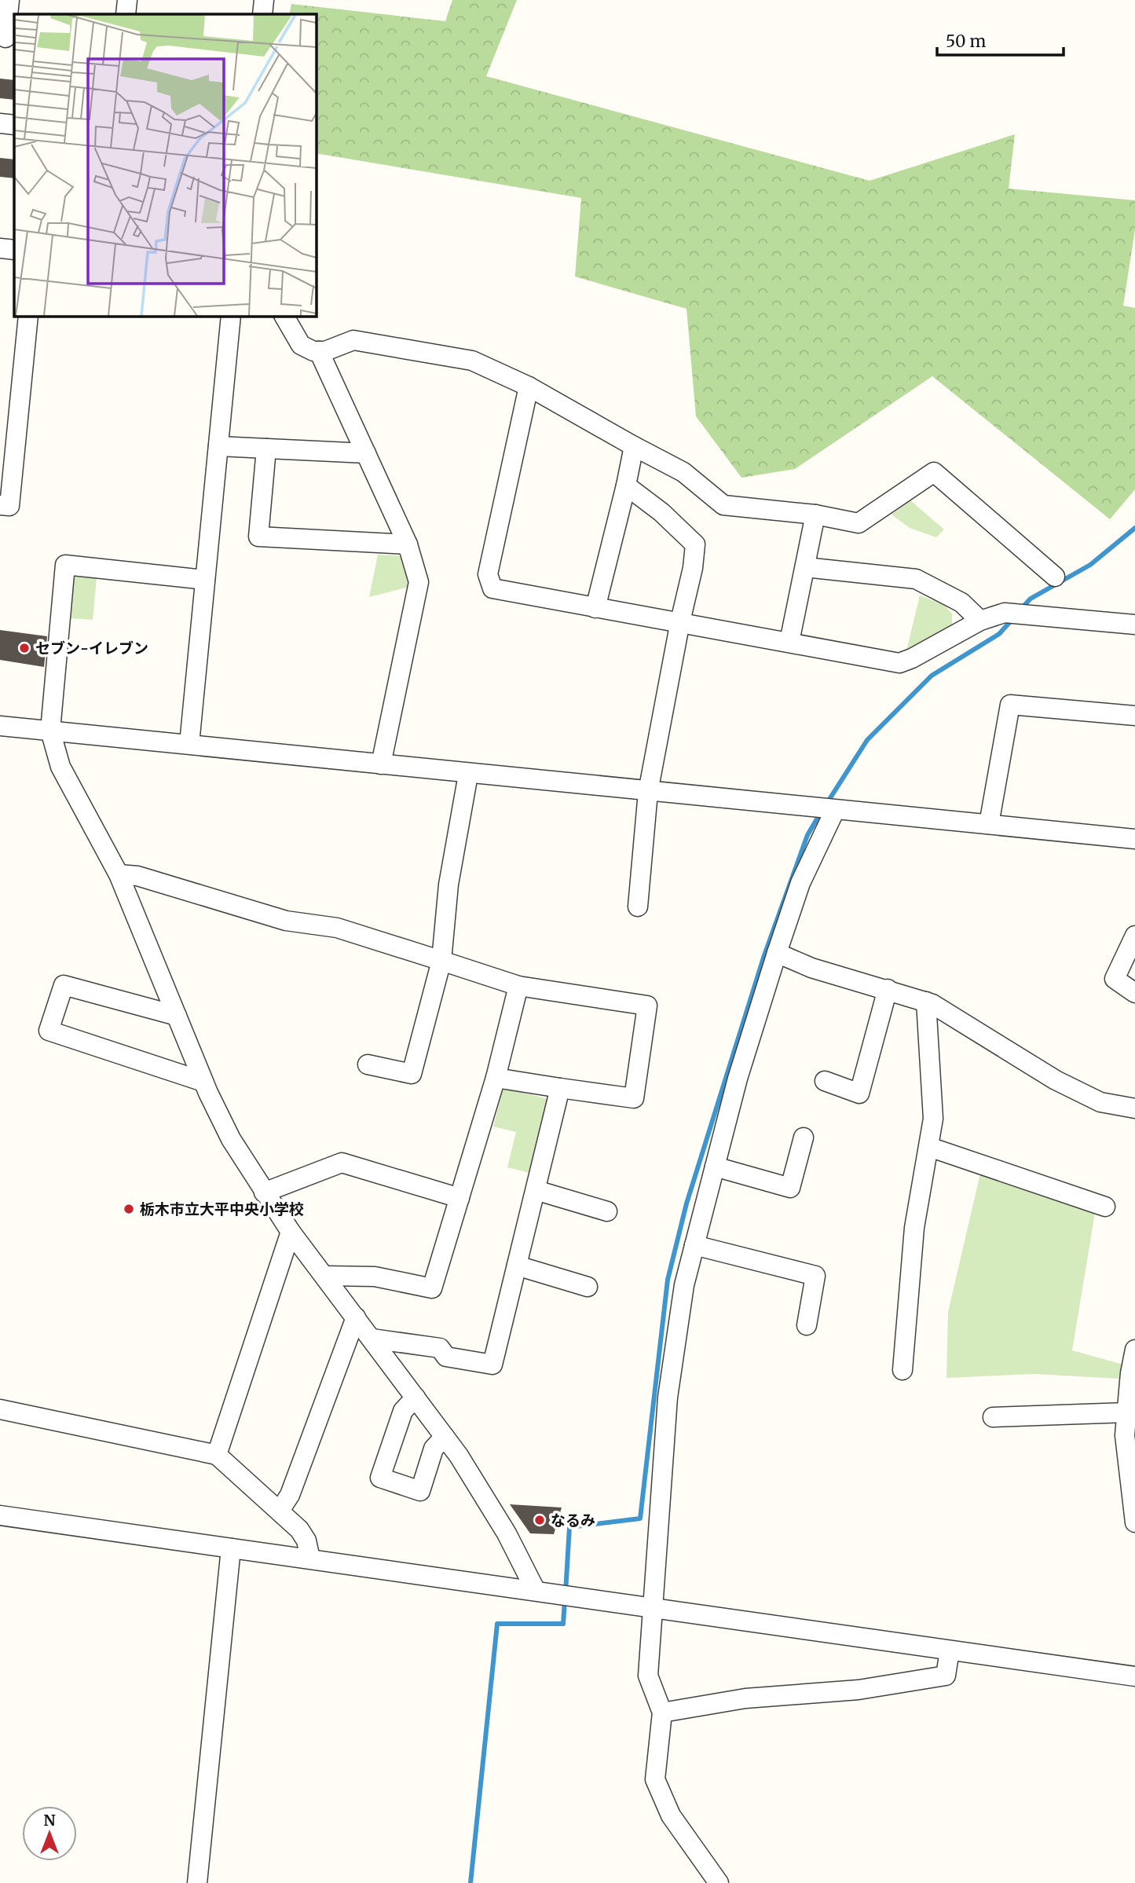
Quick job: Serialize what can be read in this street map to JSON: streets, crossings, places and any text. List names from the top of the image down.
{
  "places": ["セブン-イレブン", "栃木市立大平中央小学校", "なるみ"],
  "scale_bar": "50 m",
  "north": "top"
}
